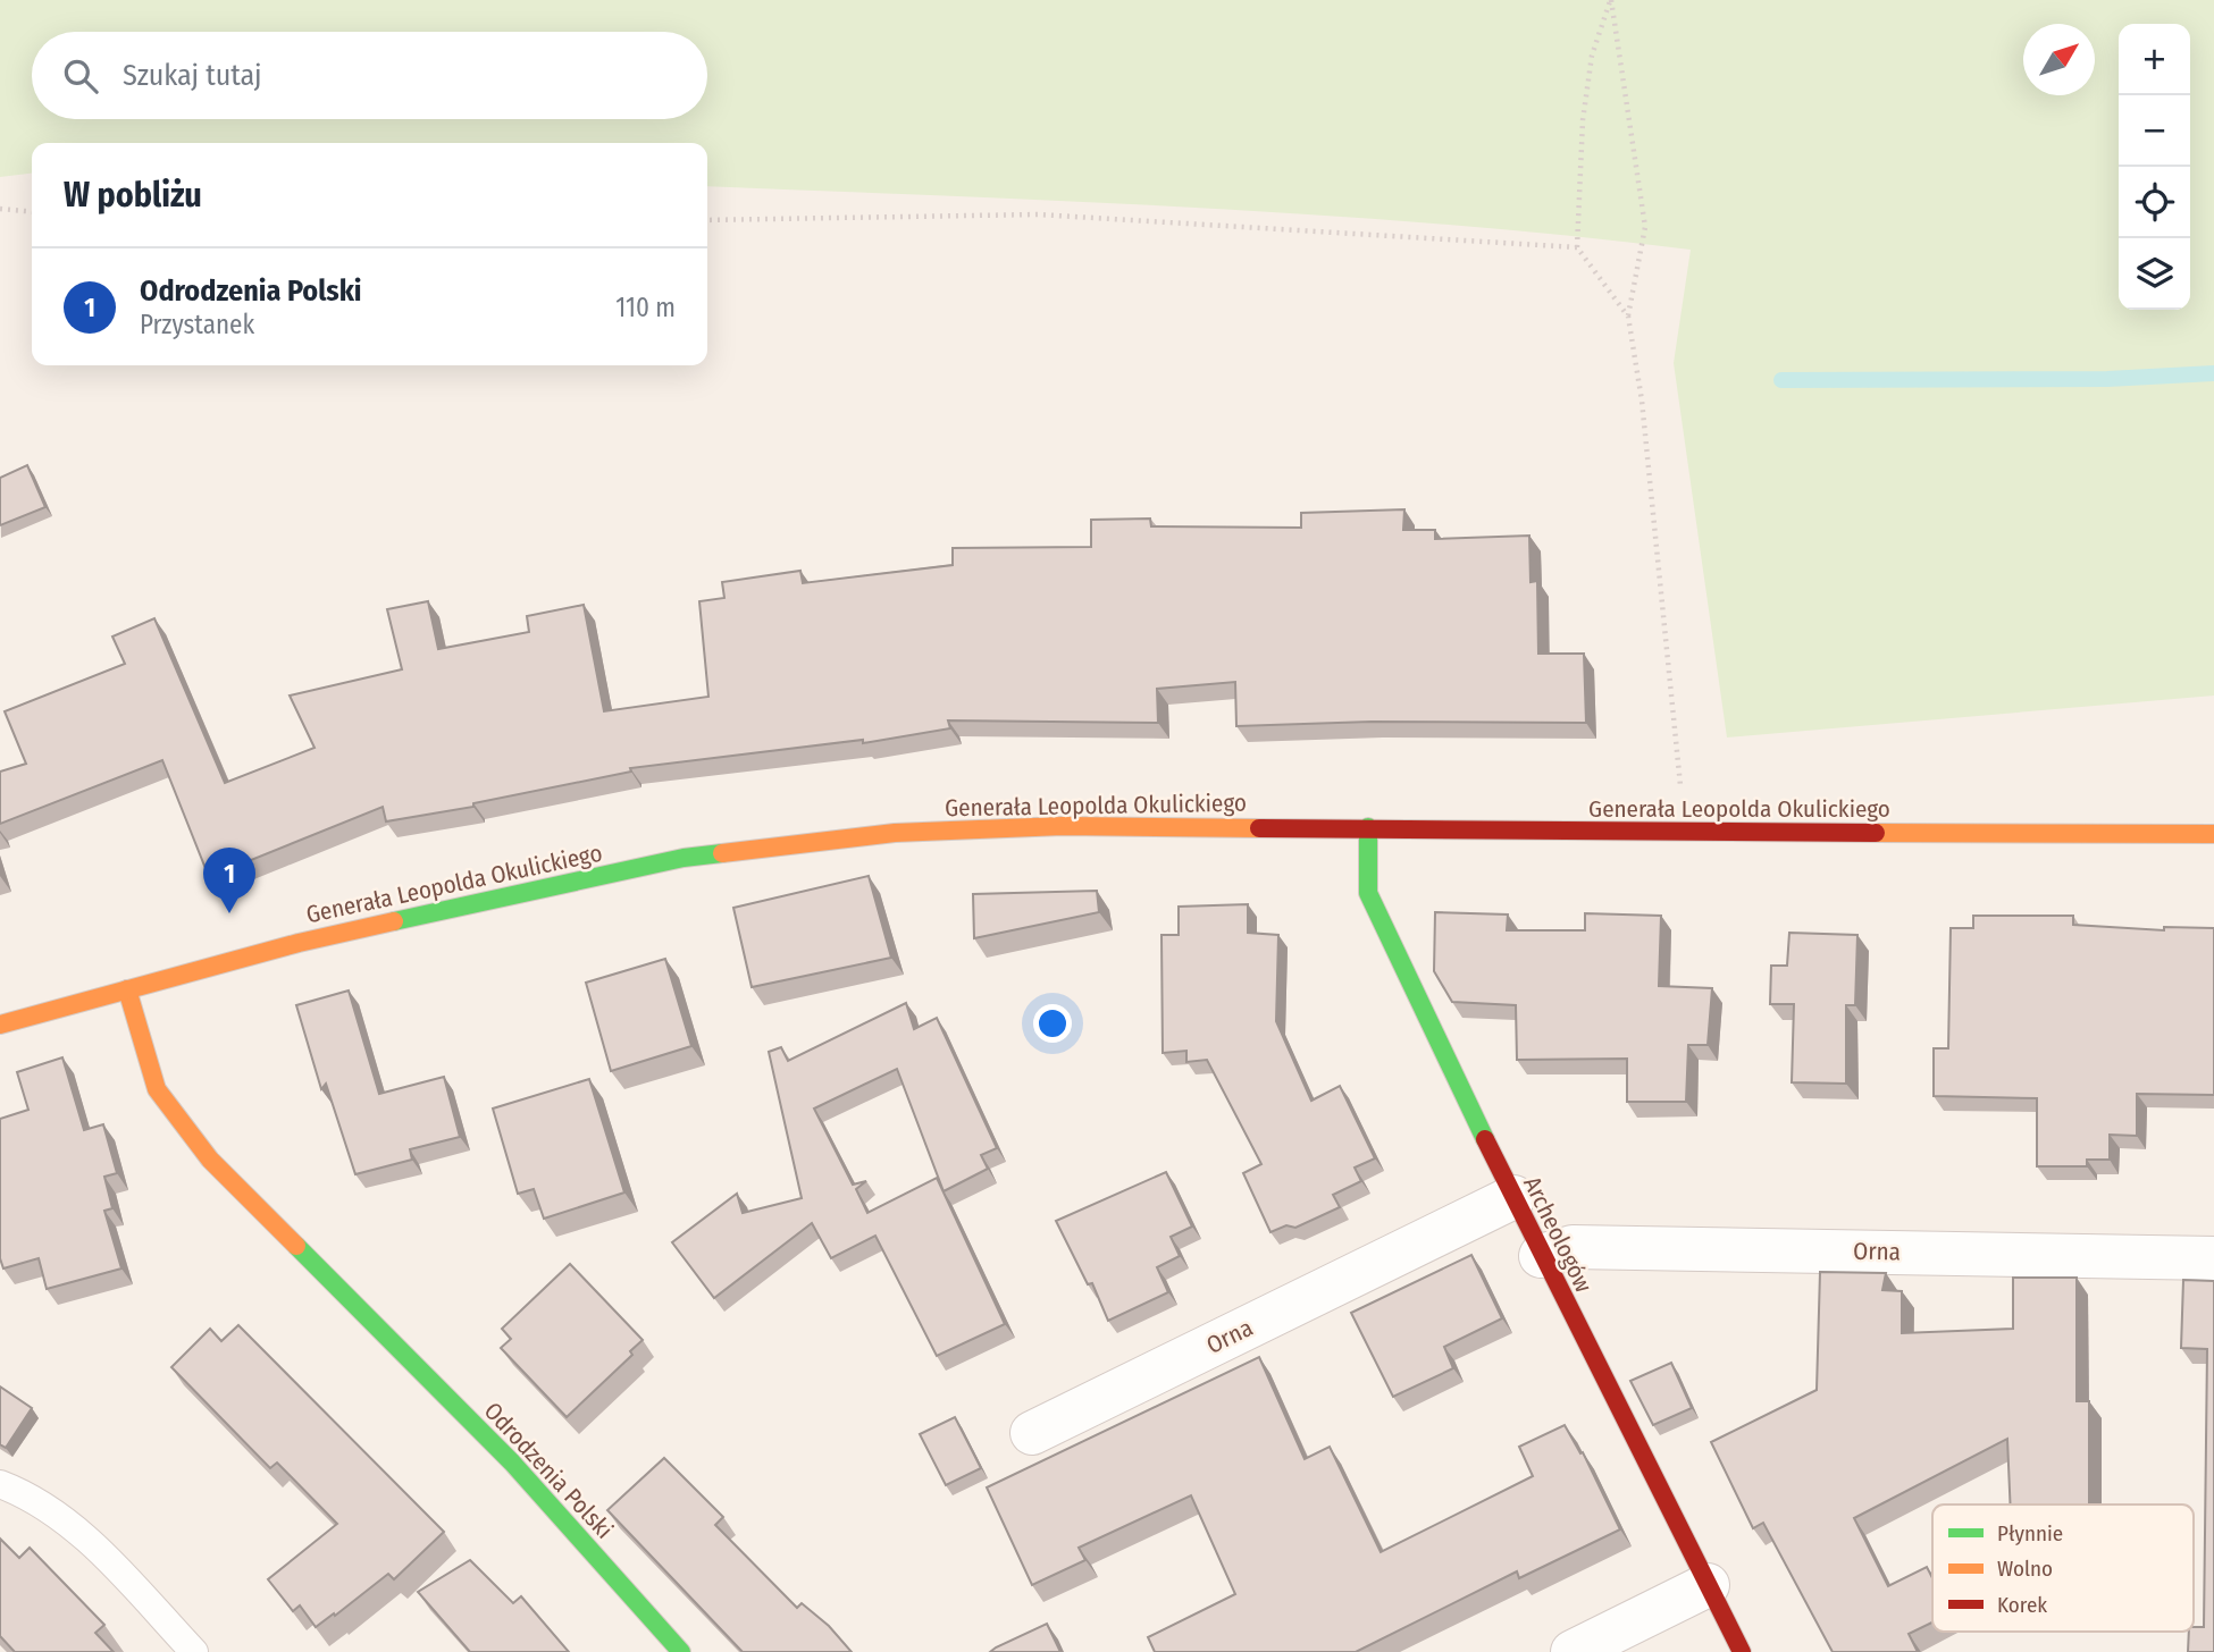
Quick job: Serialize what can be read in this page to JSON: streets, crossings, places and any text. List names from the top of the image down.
{
  "streets": {
    "street": [
      "Generała Leopolda Okulickiego",
      "Archeologów",
      "Orna",
      "Odrodzenia Polski"
    ]
  },
  "crossings": [
    ["Generała Leopolda Okulickiego", "Archeologów"],
    ["Generała Leopolda Okulickiego", "Odrodzenia Polski"],
    ["Archeologów", "Orna"]
  ],
  "legend": ["Płynnie", "Wolno", "Korek"],
  "north": "top right",
  "page": {
    "map_buttons": ["+", "−"],
    "search": "Szukaj tutaj",
    "heading": "W pobliżu",
    "list": [
      {
        "mark": "1",
        "name": "Odrodzenia Polski",
        "note": "Przystanek",
        "value": "110 m"
      }
    ],
    "pins": "1"
  }
}
